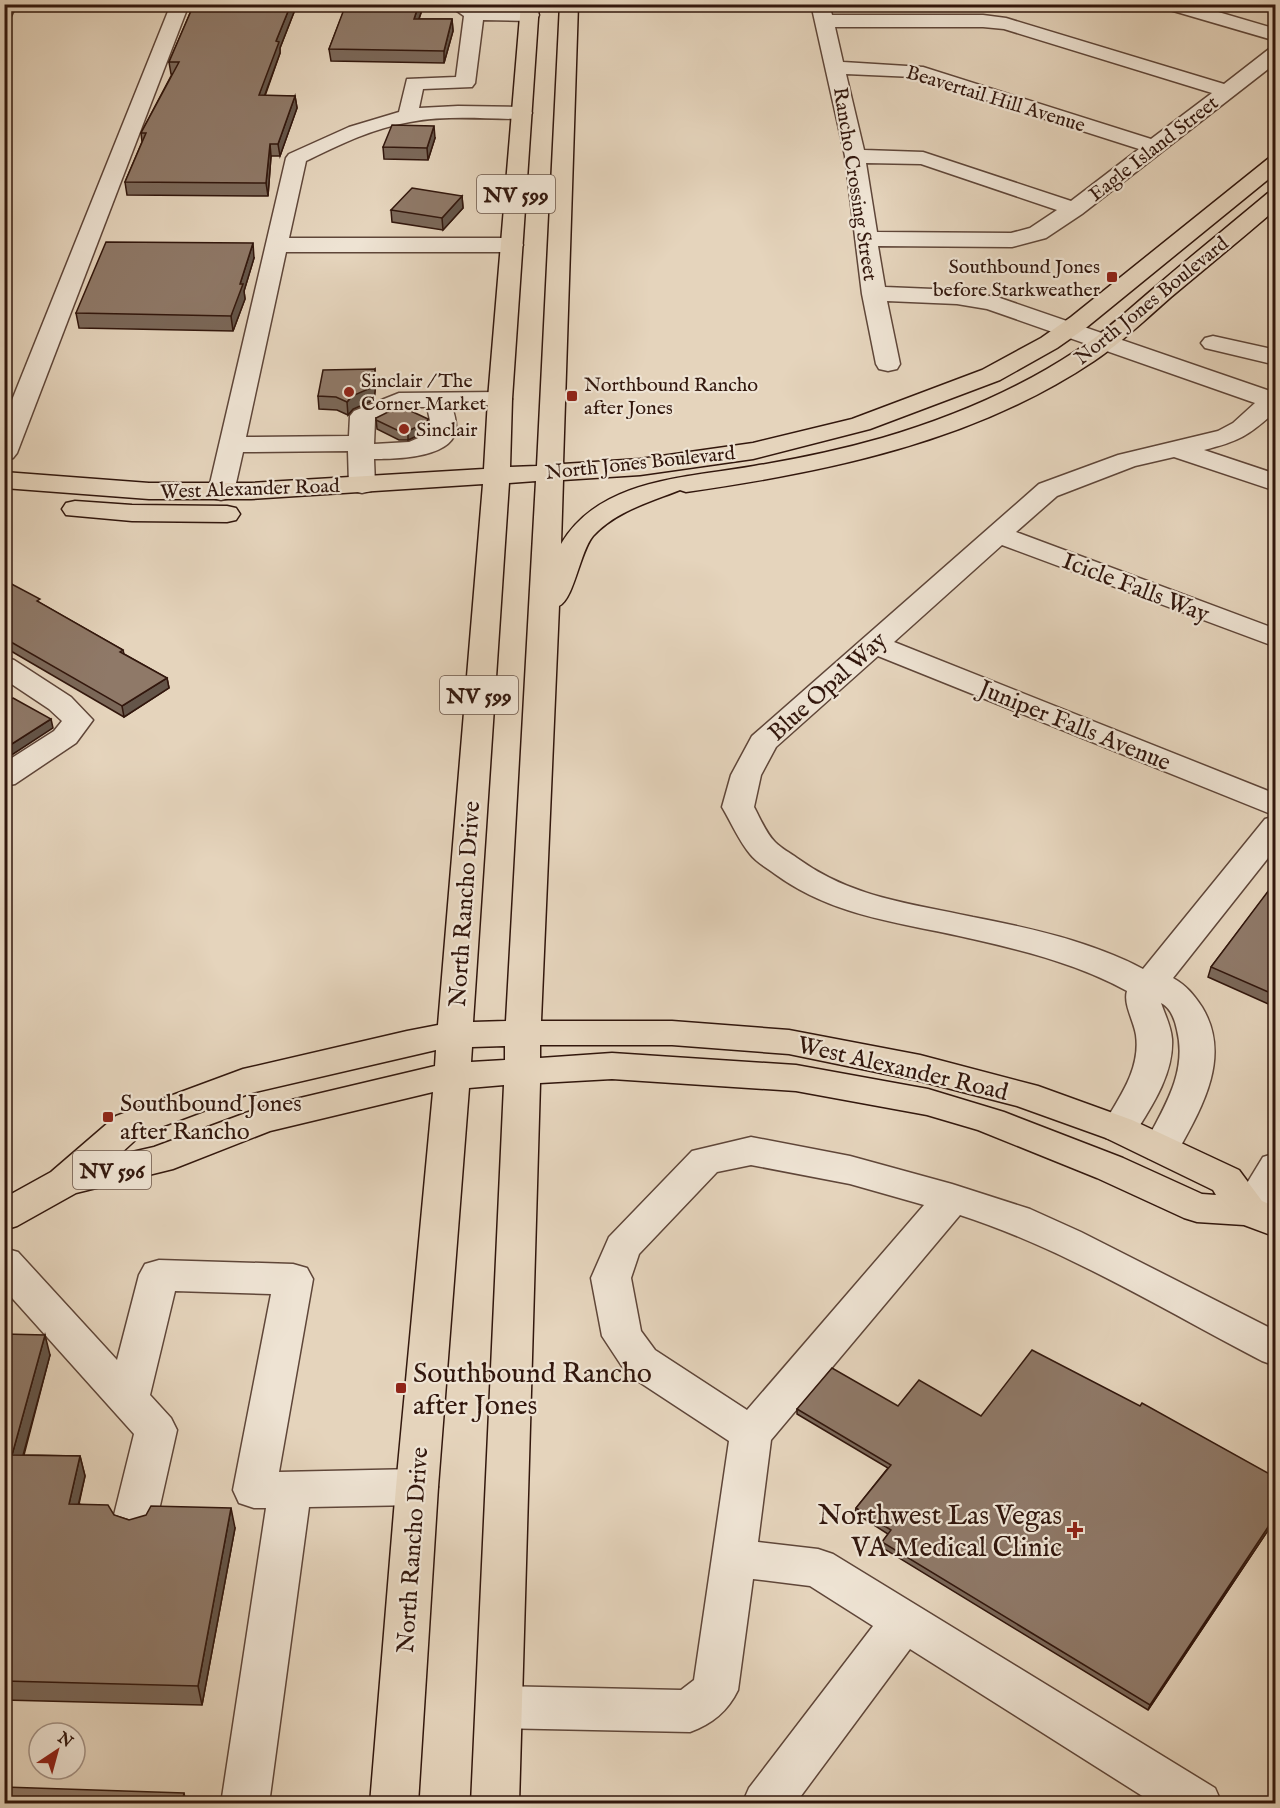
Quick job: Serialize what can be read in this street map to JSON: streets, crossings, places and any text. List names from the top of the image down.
{
  "streets": {
    "main road": [
      "NV 599",
      "North Jones Boulevard",
      "West Alexander Road",
      "North Rancho Drive",
      "NV 596"
    ],
    "street": [
      "Beavertail Hill Avenue",
      "Eagle Island Street",
      "Rancho Crossing Street",
      "Icicle Falls Way",
      "Blue Opal Way",
      "Juniper Falls Avenue"
    ]
  },
  "crossings": [
    ["Beavertail Hill Avenue", "Eagle Island Street"],
    ["Beavertail Hill Avenue", "Rancho Crossing Street"],
    ["Eagle Island Street", "Rancho Crossing Street"],
    ["NV 599", "North Jones Boulevard"],
    ["NV 599", "West Alexander Road"],
    ["NV 599", "North Rancho Drive"],
    ["NV 599", "NV 596"],
    ["North Jones Boulevard", "West Alexander Road"],
    ["North Jones Boulevard", "North Rancho Drive"],
    ["West Alexander Road", "Blue Opal Way"],
    ["West Alexander Road", "North Rancho Drive"],
    ["West Alexander Road", "NV 596"],
    ["Icicle Falls Way", "Blue Opal Way"],
    ["Blue Opal Way", "Juniper Falls Avenue"],
    ["North Rancho Drive", "NV 596"]
  ],
  "places": {
    "transit": [
      "Southbound Jones before Starkweather",
      "Northbound Rancho after Jones",
      "Southbound Jones after Rancho",
      "Southbound Rancho after Jones"
    ],
    "other": ["Sinclair / The Corner Market", "Sinclair"],
    "health": ["Northwest Las Vegas VA Medical Clinic"]
  },
  "north": "top right"
}
